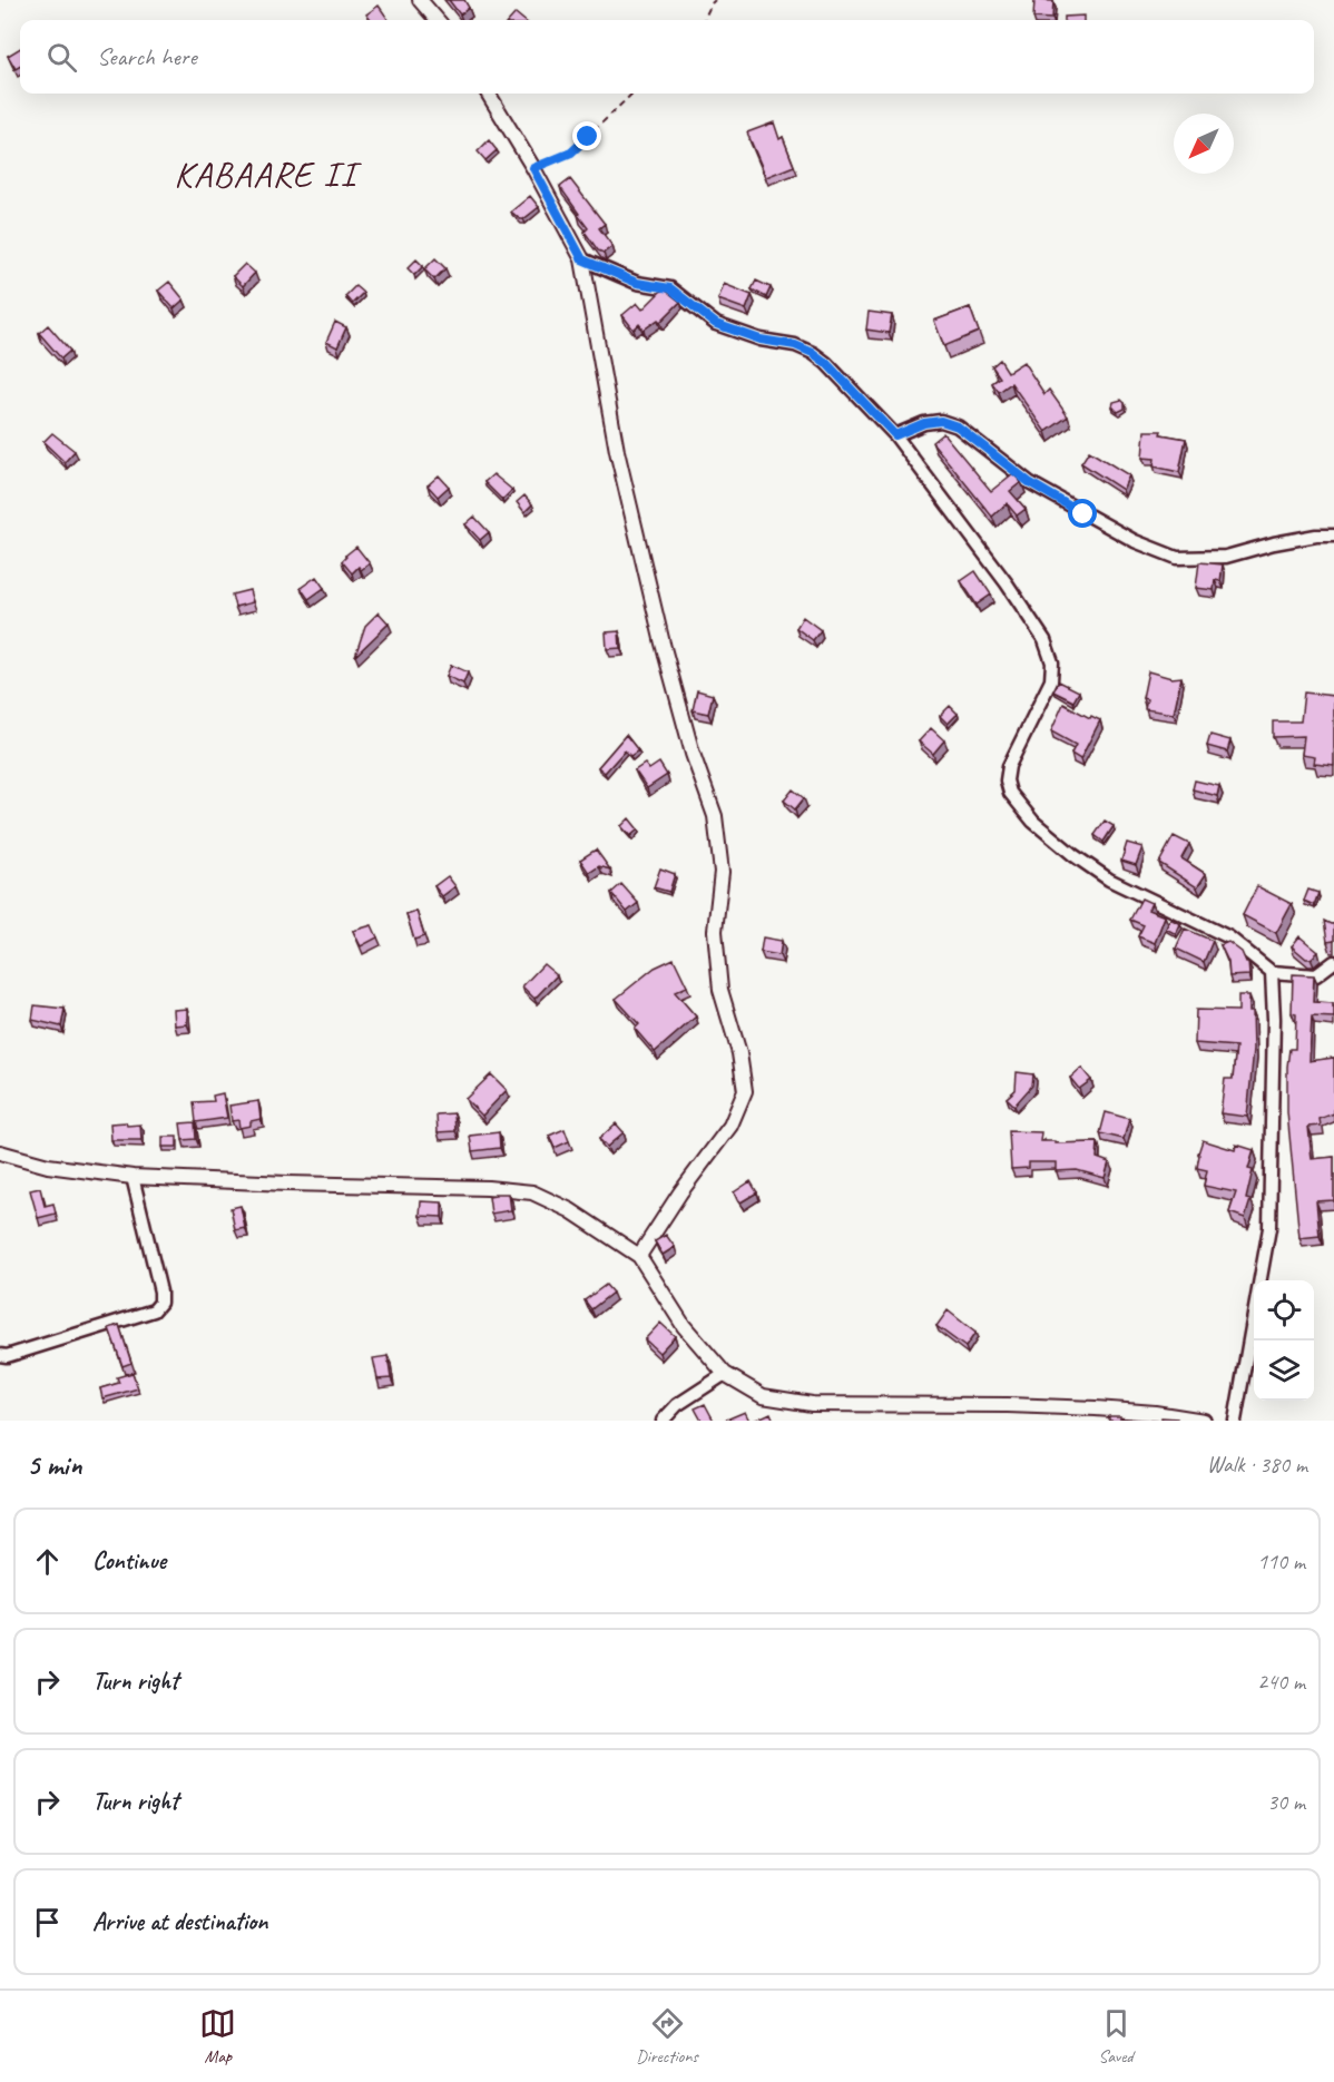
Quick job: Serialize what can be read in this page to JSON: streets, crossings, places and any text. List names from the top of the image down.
{
  "districts": ["KABAARE II"],
  "north": "bottom left",
  "page": {
    "search": "Search here",
    "heading": ["5 min", "Walk · 380 m"],
    "list": [
      ["Continue", "110 m"],
      ["Turn right", "240 m"],
      ["Turn right", "30 m"],
      "Arrive at destination"
    ],
    "nav": ["Map", "Directions", "Saved"]
  }
}
